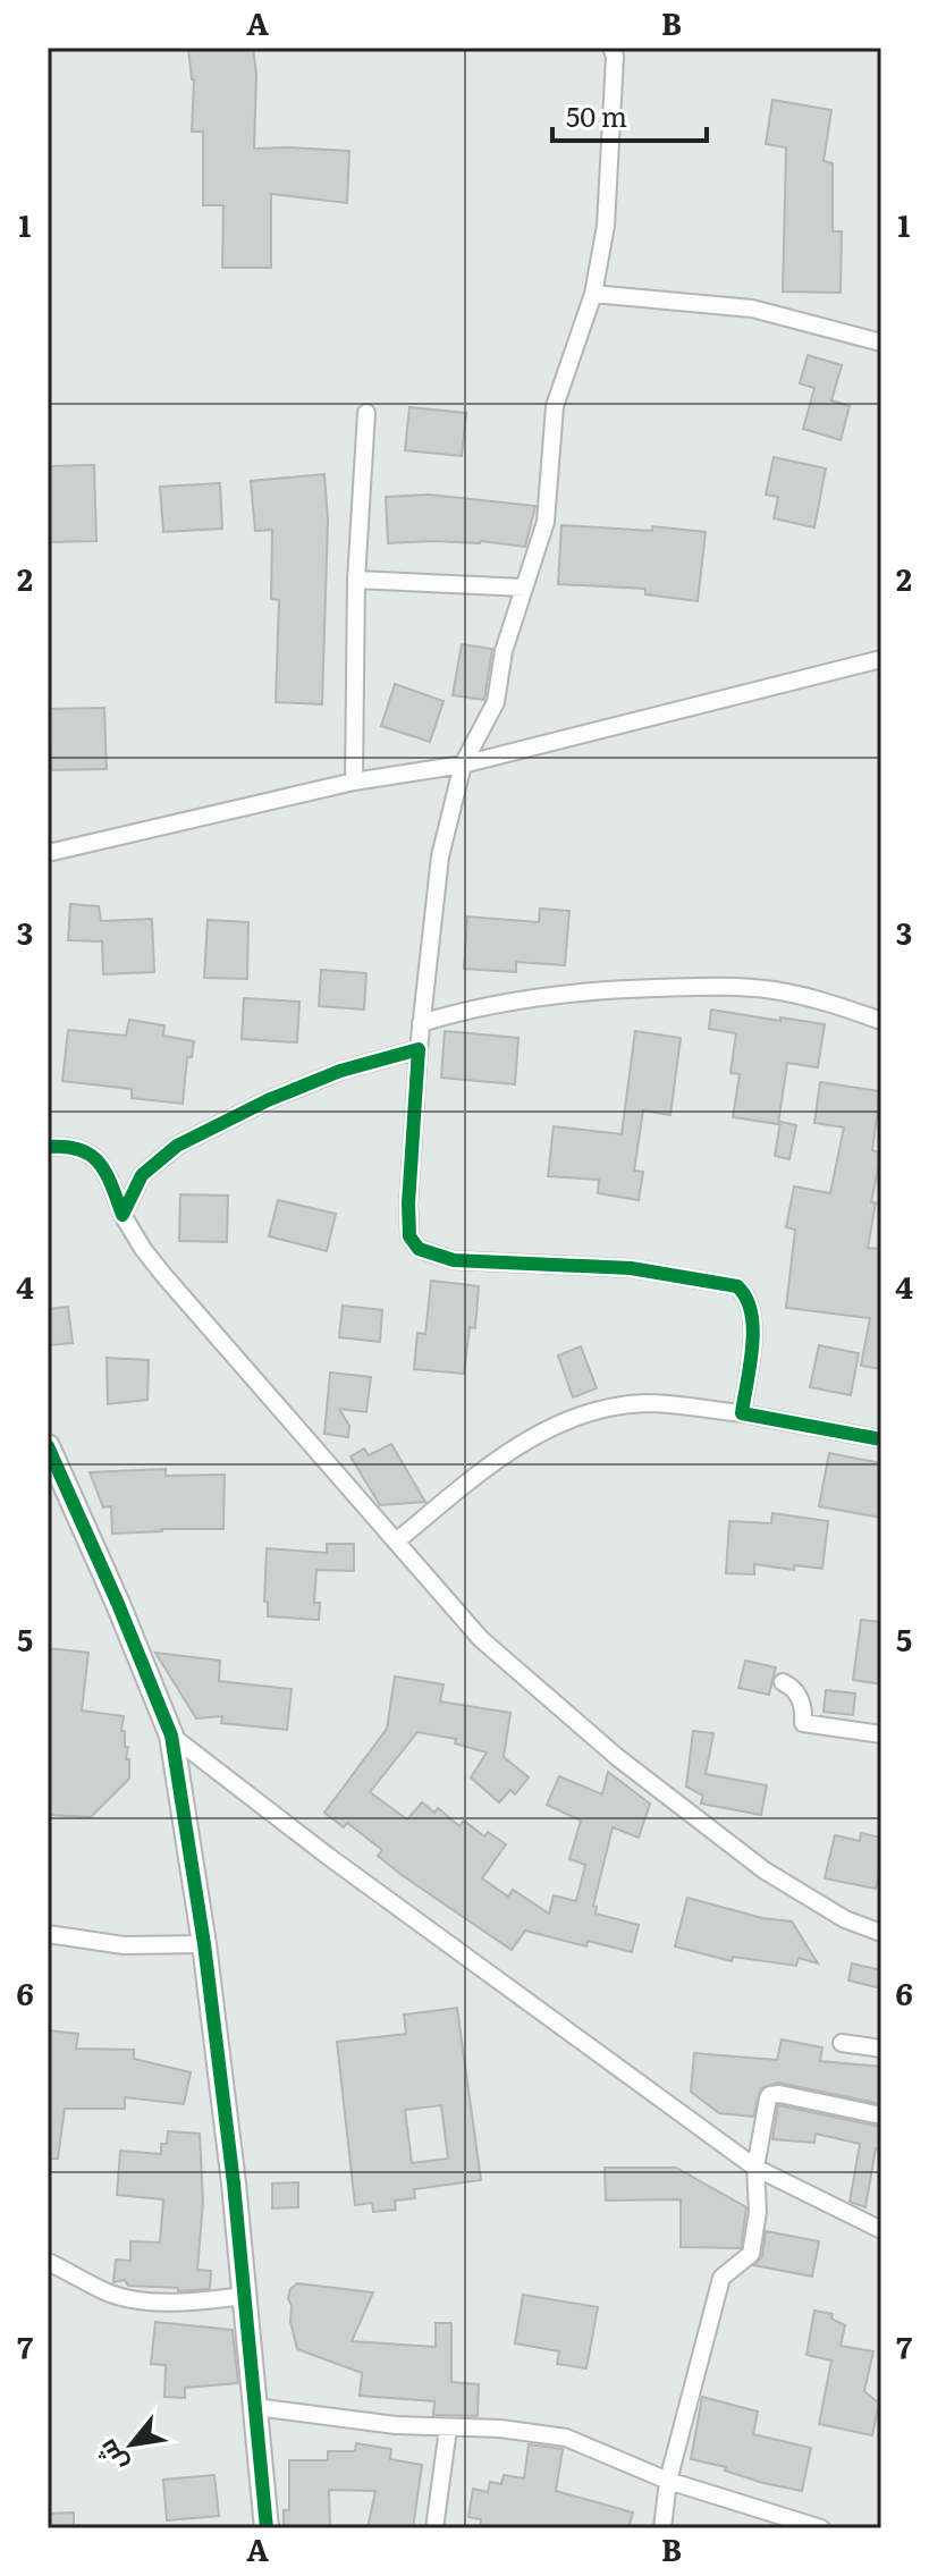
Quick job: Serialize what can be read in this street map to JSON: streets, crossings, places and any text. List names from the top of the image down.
{
  "scale_bar": "50 m",
  "north": "bottom left",
  "grid": {
    "columns": ["A", "B"],
    "rows": [
      "1",
      "2",
      "3",
      "4",
      "5",
      "6",
      "7"
    ]
  }
}
